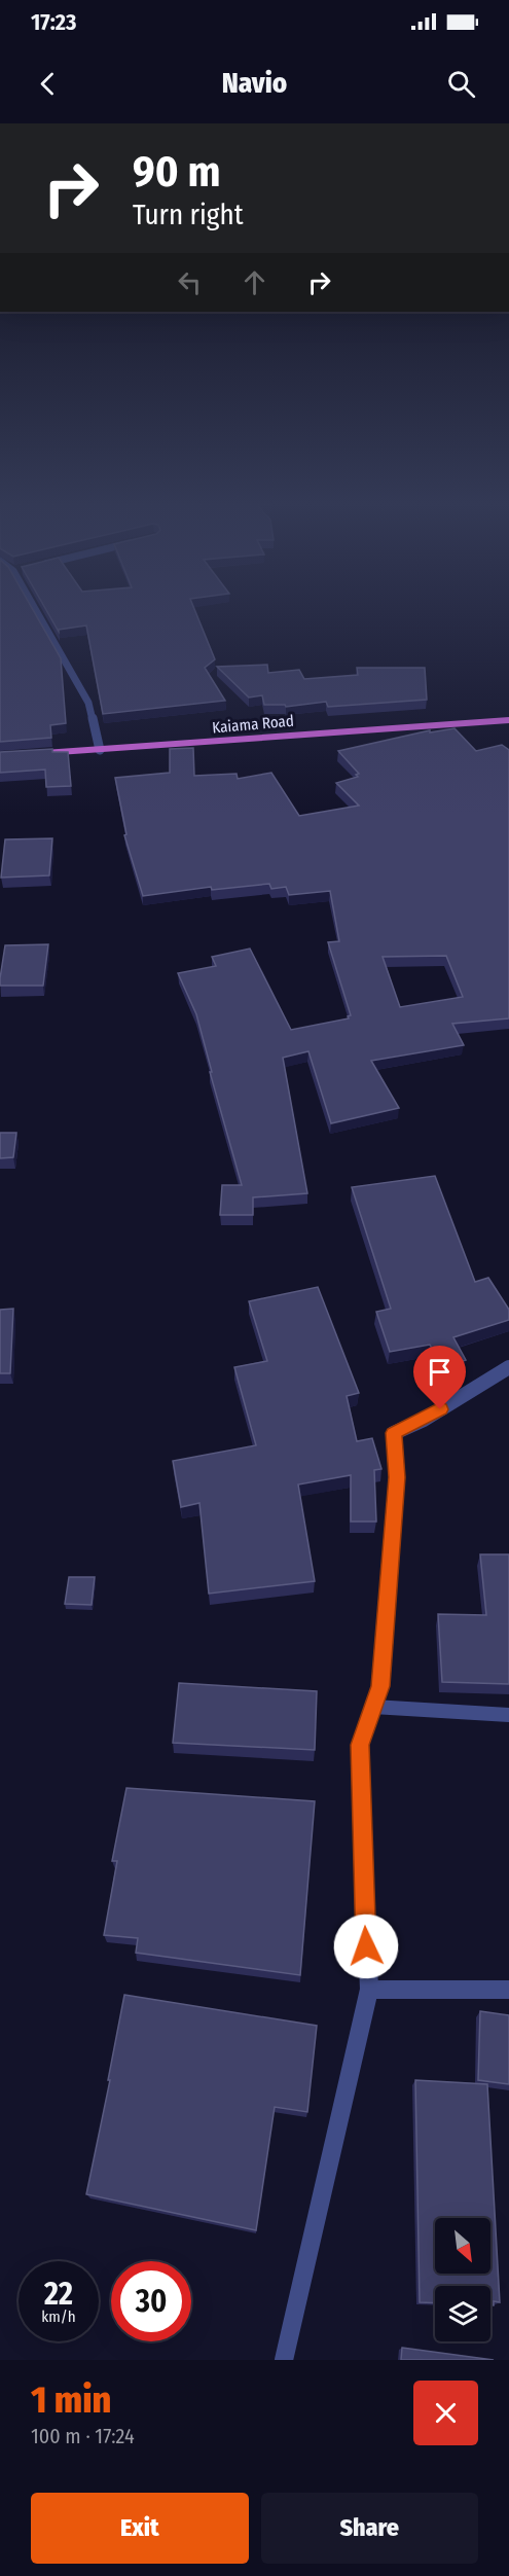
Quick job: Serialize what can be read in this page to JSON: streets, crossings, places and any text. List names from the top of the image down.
{
  "streets": {
    "highway": ["Kaiama Road"]
  },
  "north": "bottom right",
  "page": {
    "status": "17:23",
    "header": "Navio",
    "turn": ["90 m", "Turn right"],
    "speed": "22 km/h",
    "limit": "30",
    "heading": ["1 min", "100 m · 17:24"],
    "buttons": ["Exit", "Share"]
  }
}
